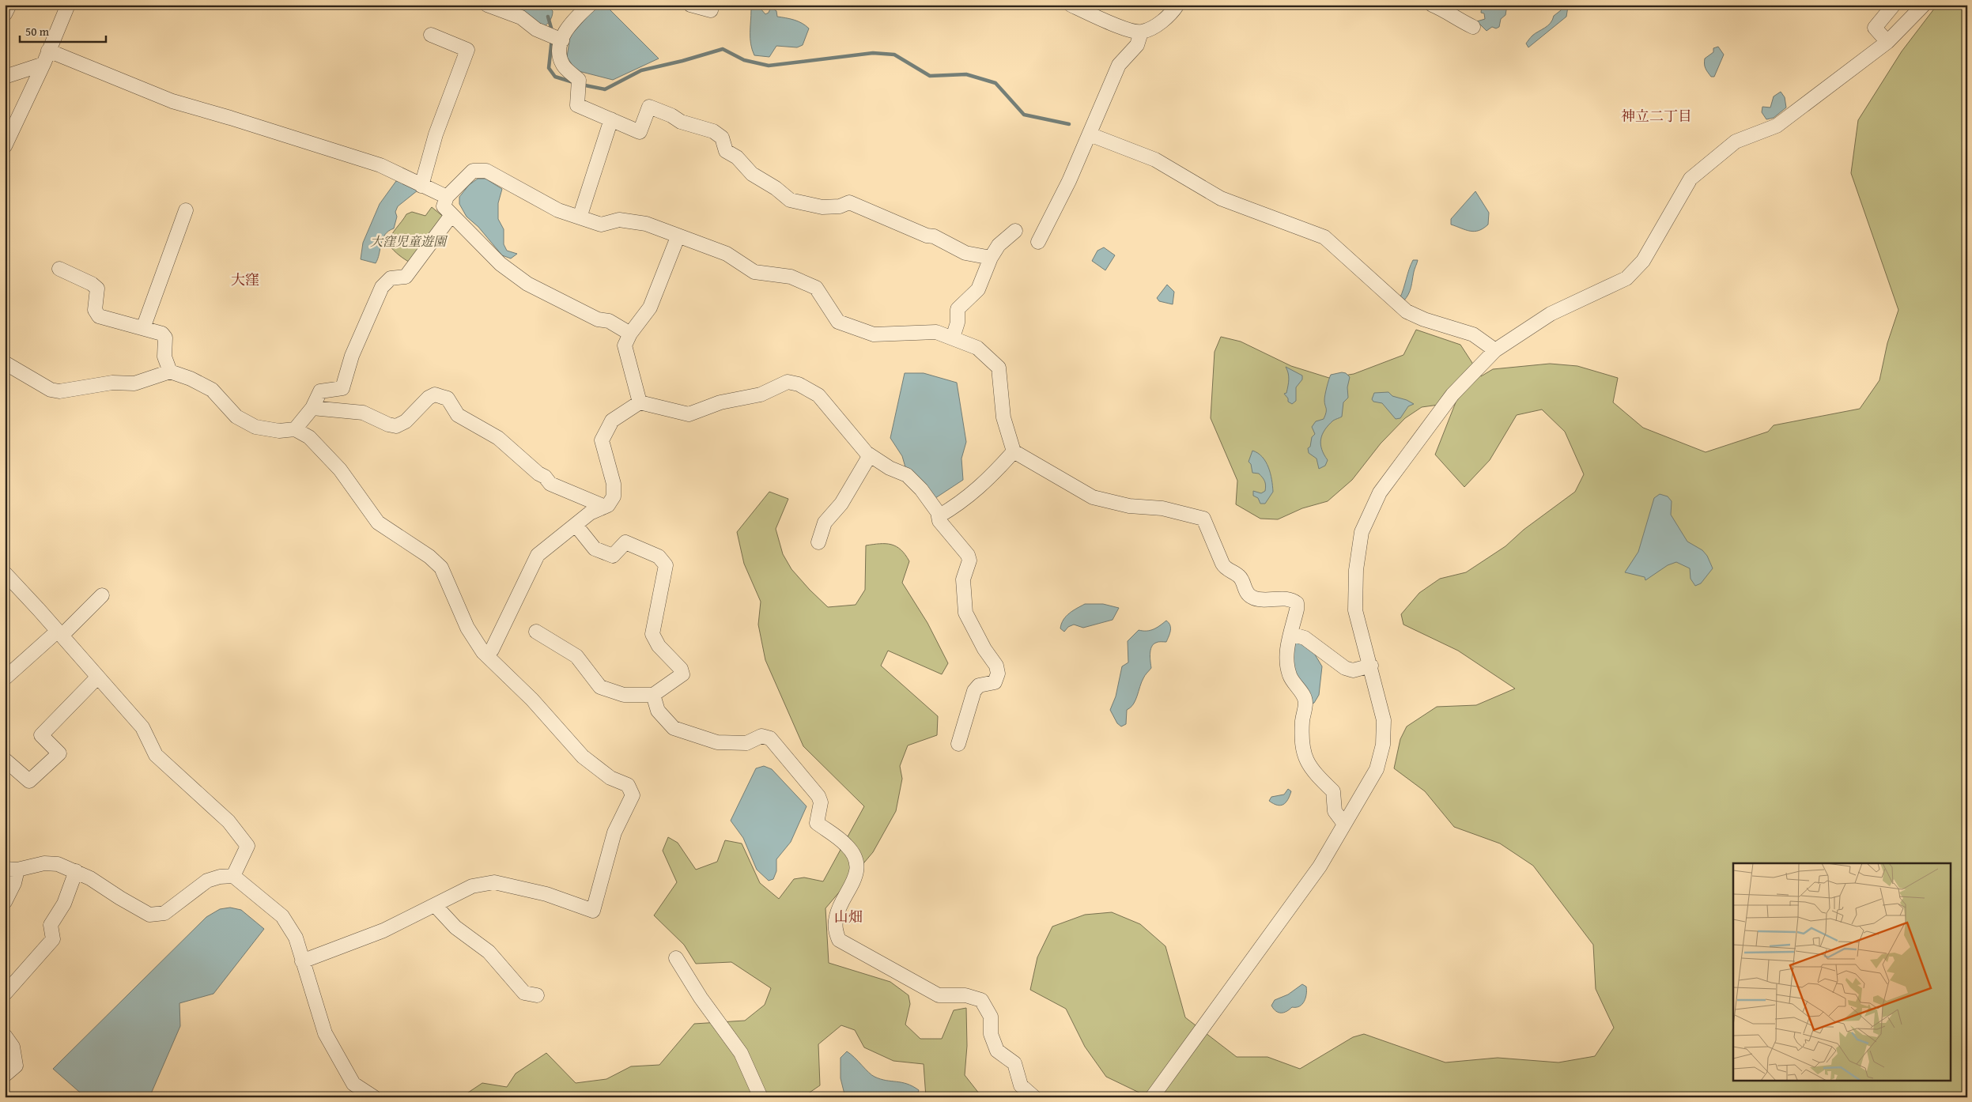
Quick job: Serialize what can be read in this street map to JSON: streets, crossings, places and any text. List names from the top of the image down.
{
  "districts": ["神立二丁目", "大窪", "山畑"],
  "parks": ["大窪児童遊園"],
  "scale_bar": "50 m"
}
